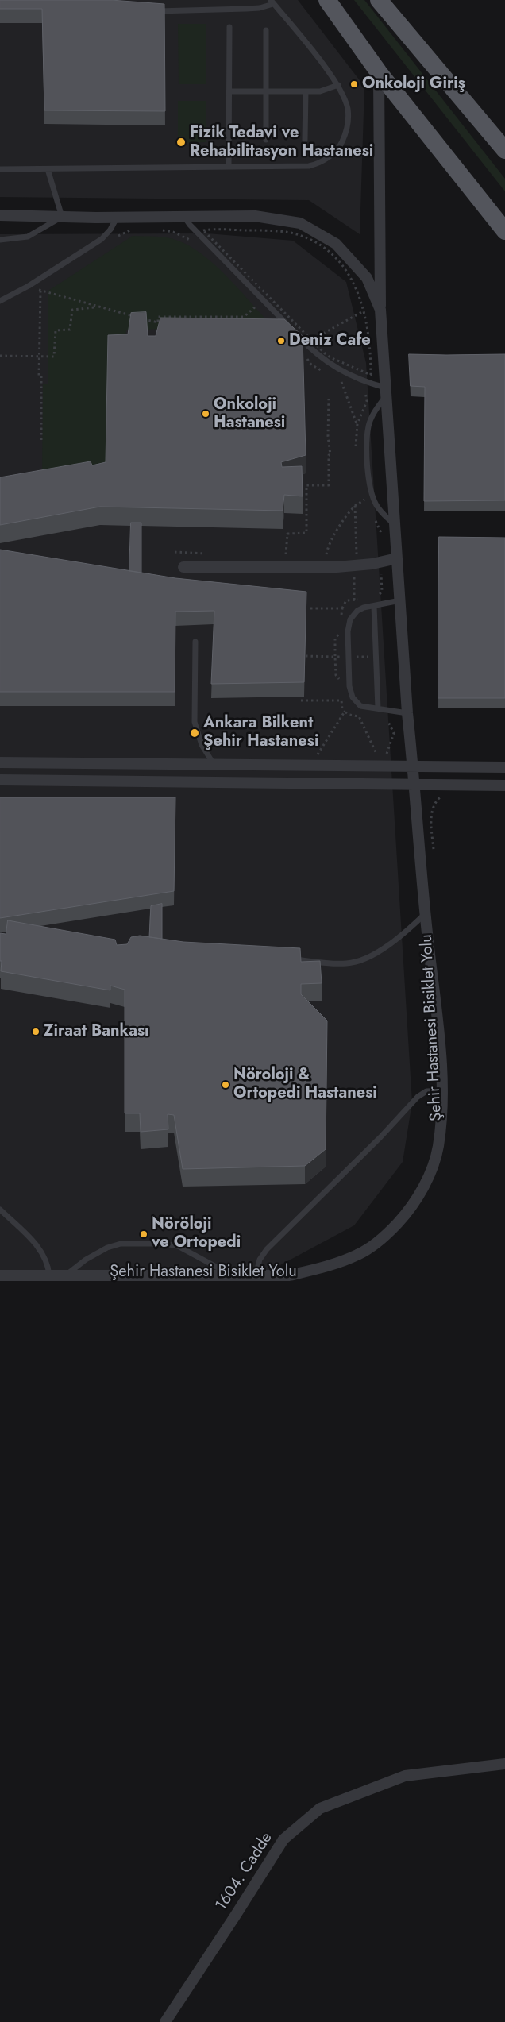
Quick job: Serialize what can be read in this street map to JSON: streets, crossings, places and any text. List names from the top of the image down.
{
  "streets": {
    "street": ["1604. Cadde"]
  },
  "places": [
    "Onkoloji Giriş",
    "Fizik Tedavi ve Rehabilitasyon Hastanesi",
    "Deniz Cafe",
    "Onkoloji Hastanesi",
    "Ankara Bilkent Şehir Hastanesi",
    "Ziraat Bankası",
    "Nöroloji & Ortopedi Hastanesi",
    "Nöröloji ve Ortopedi"
  ]
}
